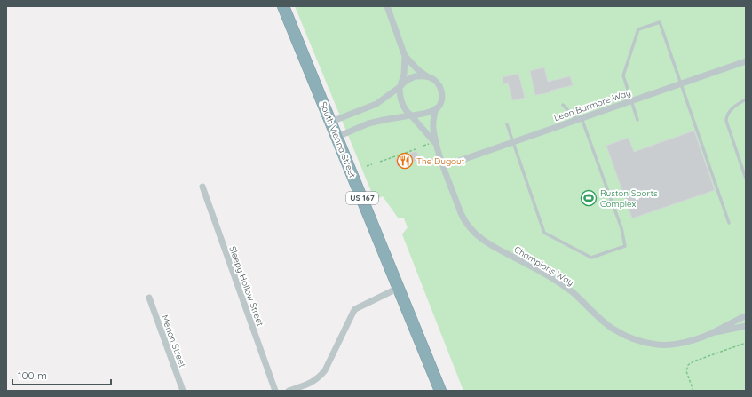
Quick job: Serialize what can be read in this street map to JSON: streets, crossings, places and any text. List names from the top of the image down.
{
  "streets": {
    "highway": ["South Vienna Street", "US 167"],
    "street": [
      "Leon Barmore Way",
      "Champions Way",
      "Sleepy Hollow Street",
      "Merion Street"
    ]
  },
  "crossings": [
    ["Leon Barmore Way", "Champions Way"]
  ],
  "places": {
    "restaurant": ["The Dugout"],
    "sports": ["Ruston Sports Complex"]
  },
  "scale_bar": "100 m"
}
